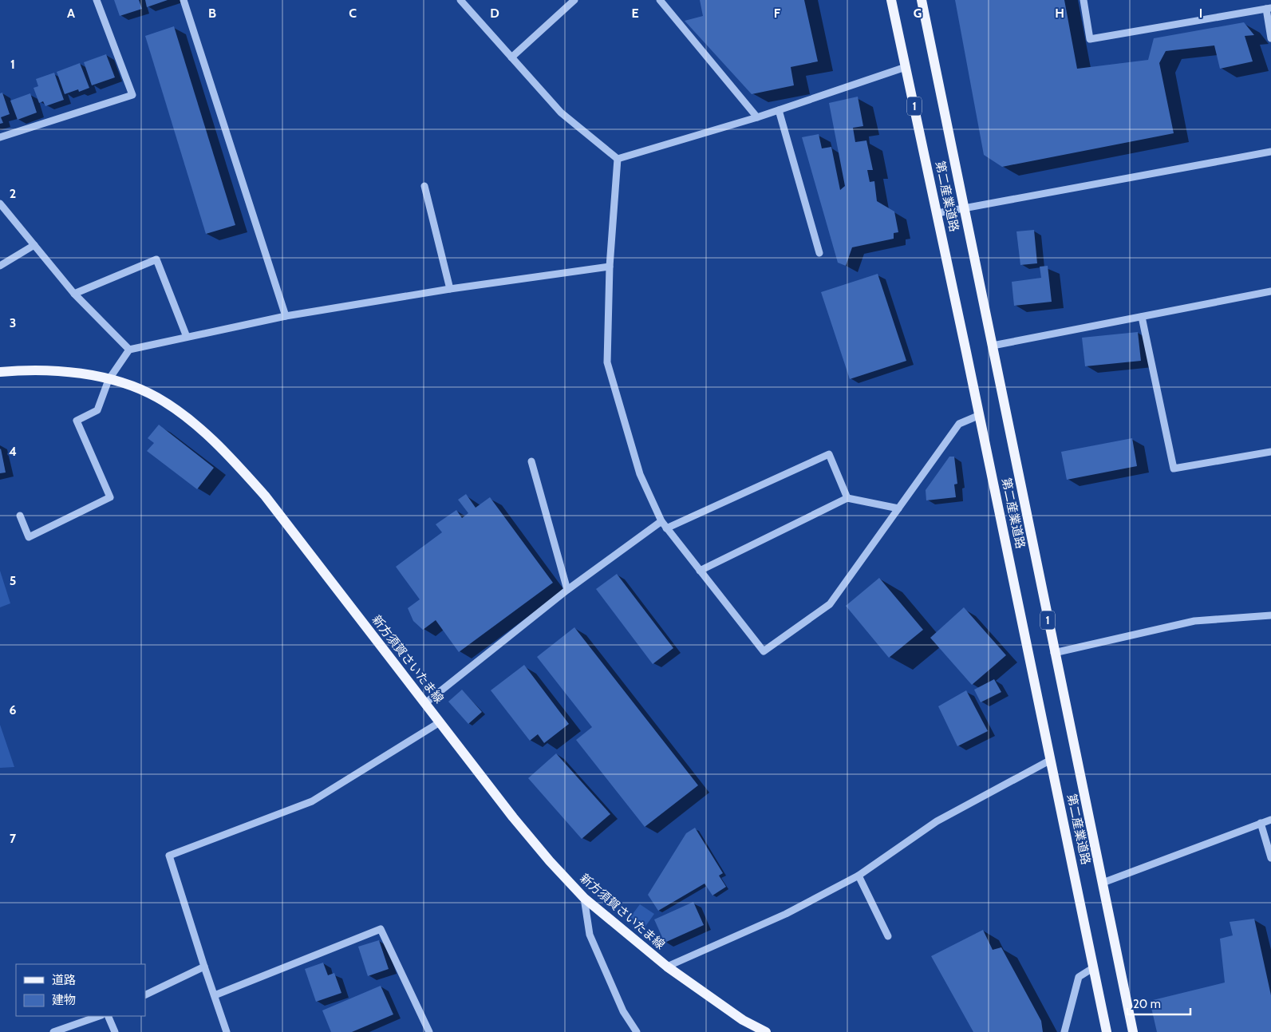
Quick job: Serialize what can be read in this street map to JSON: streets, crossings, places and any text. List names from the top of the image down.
{
  "streets": {
    "main road": ["1", "第二産業道路", "新方須賀さいたま線"]
  },
  "legend": ["道路", "建物"],
  "scale_bar": "20 m",
  "grid": {
    "columns": [
      "A",
      "B",
      "C",
      "D",
      "E",
      "F",
      "G",
      "H",
      "I"
    ],
    "rows": [
      "1",
      "2",
      "3",
      "4",
      "5",
      "6",
      "7"
    ]
  }
}
